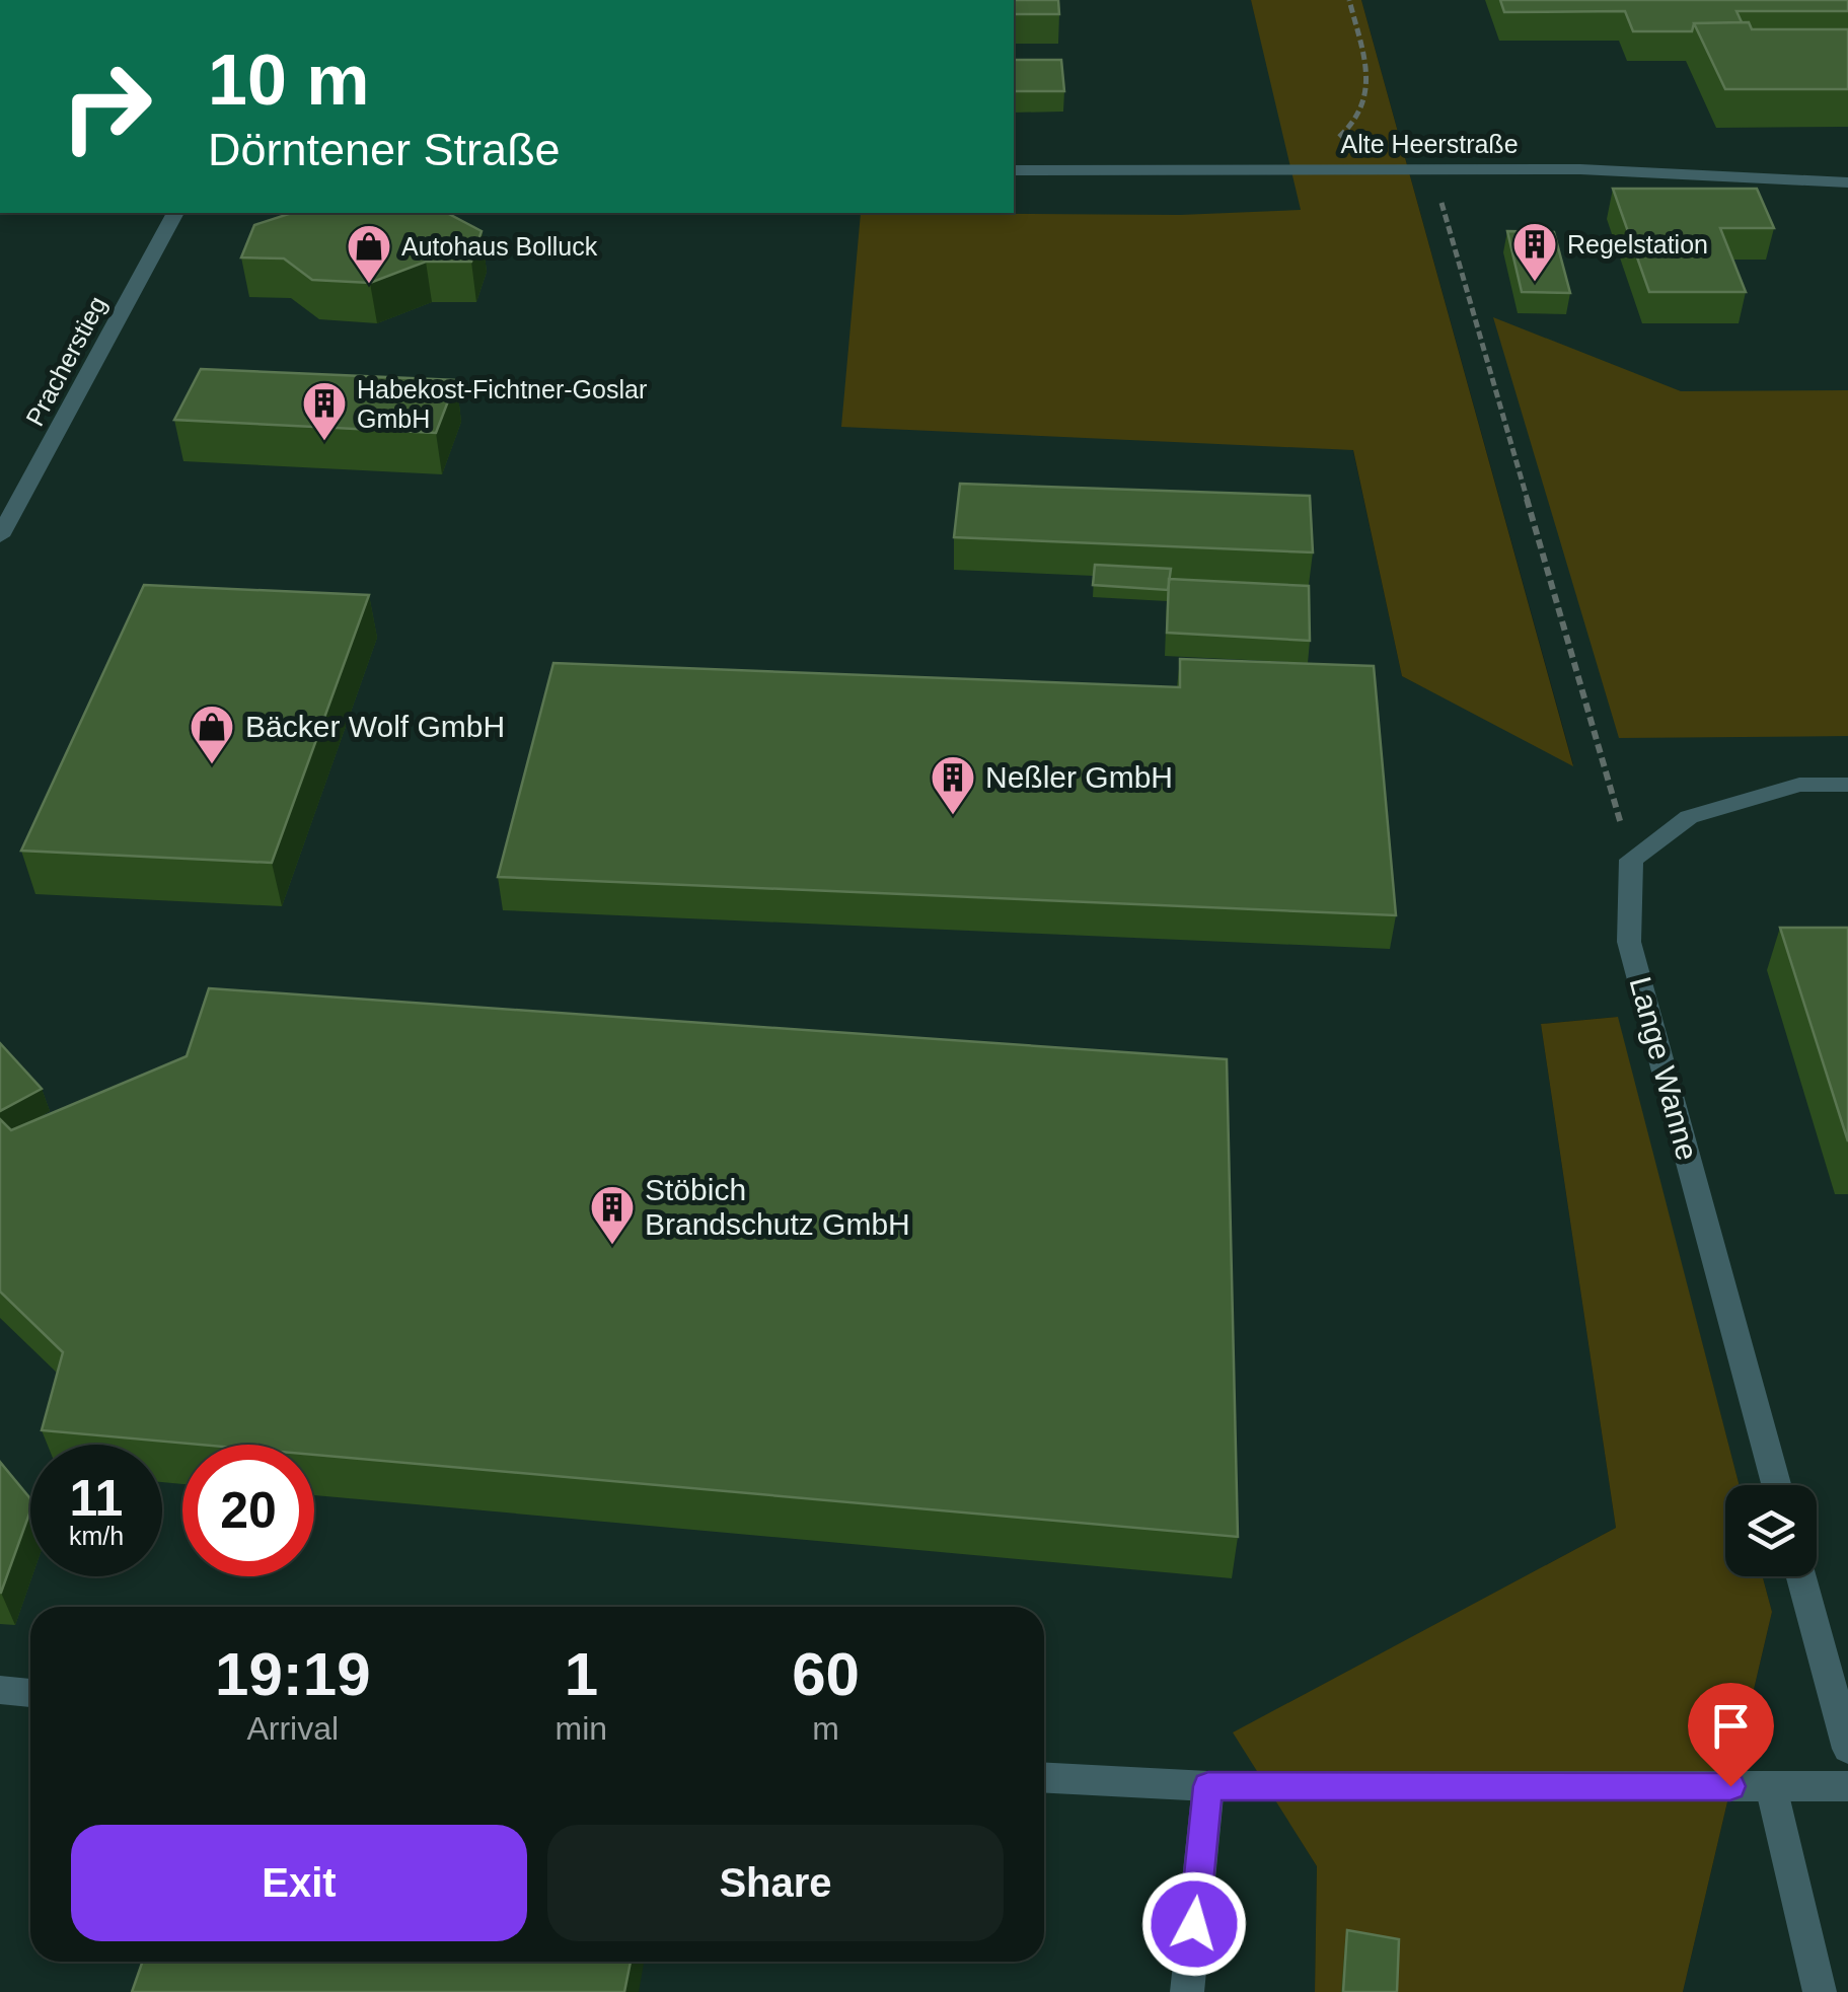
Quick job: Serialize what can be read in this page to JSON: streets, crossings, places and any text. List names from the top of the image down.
{
  "streets": {
    "street": ["Alte Heerstraße", "Pracherstieg", "Lange Wanne"]
  },
  "places": {
    "building": [
      "Regelstation",
      "Habekost-Fichtner-Goslar GmbH",
      "Neßler GmbH",
      "Stöbich Brandschutz GmbH"
    ],
    "shop": ["Autohaus Bolluck", "Bäcker Wolf GmbH"]
  },
  "page": {
    "turn": ["10 m", "Dörntener Straße"],
    "speed": "11 km/h",
    "limit": "20",
    "eta": [
      "19:19",
      "Arrival",
      "1",
      "min",
      "60",
      "m"
    ],
    "buttons": ["Exit", "Share"]
  }
}
